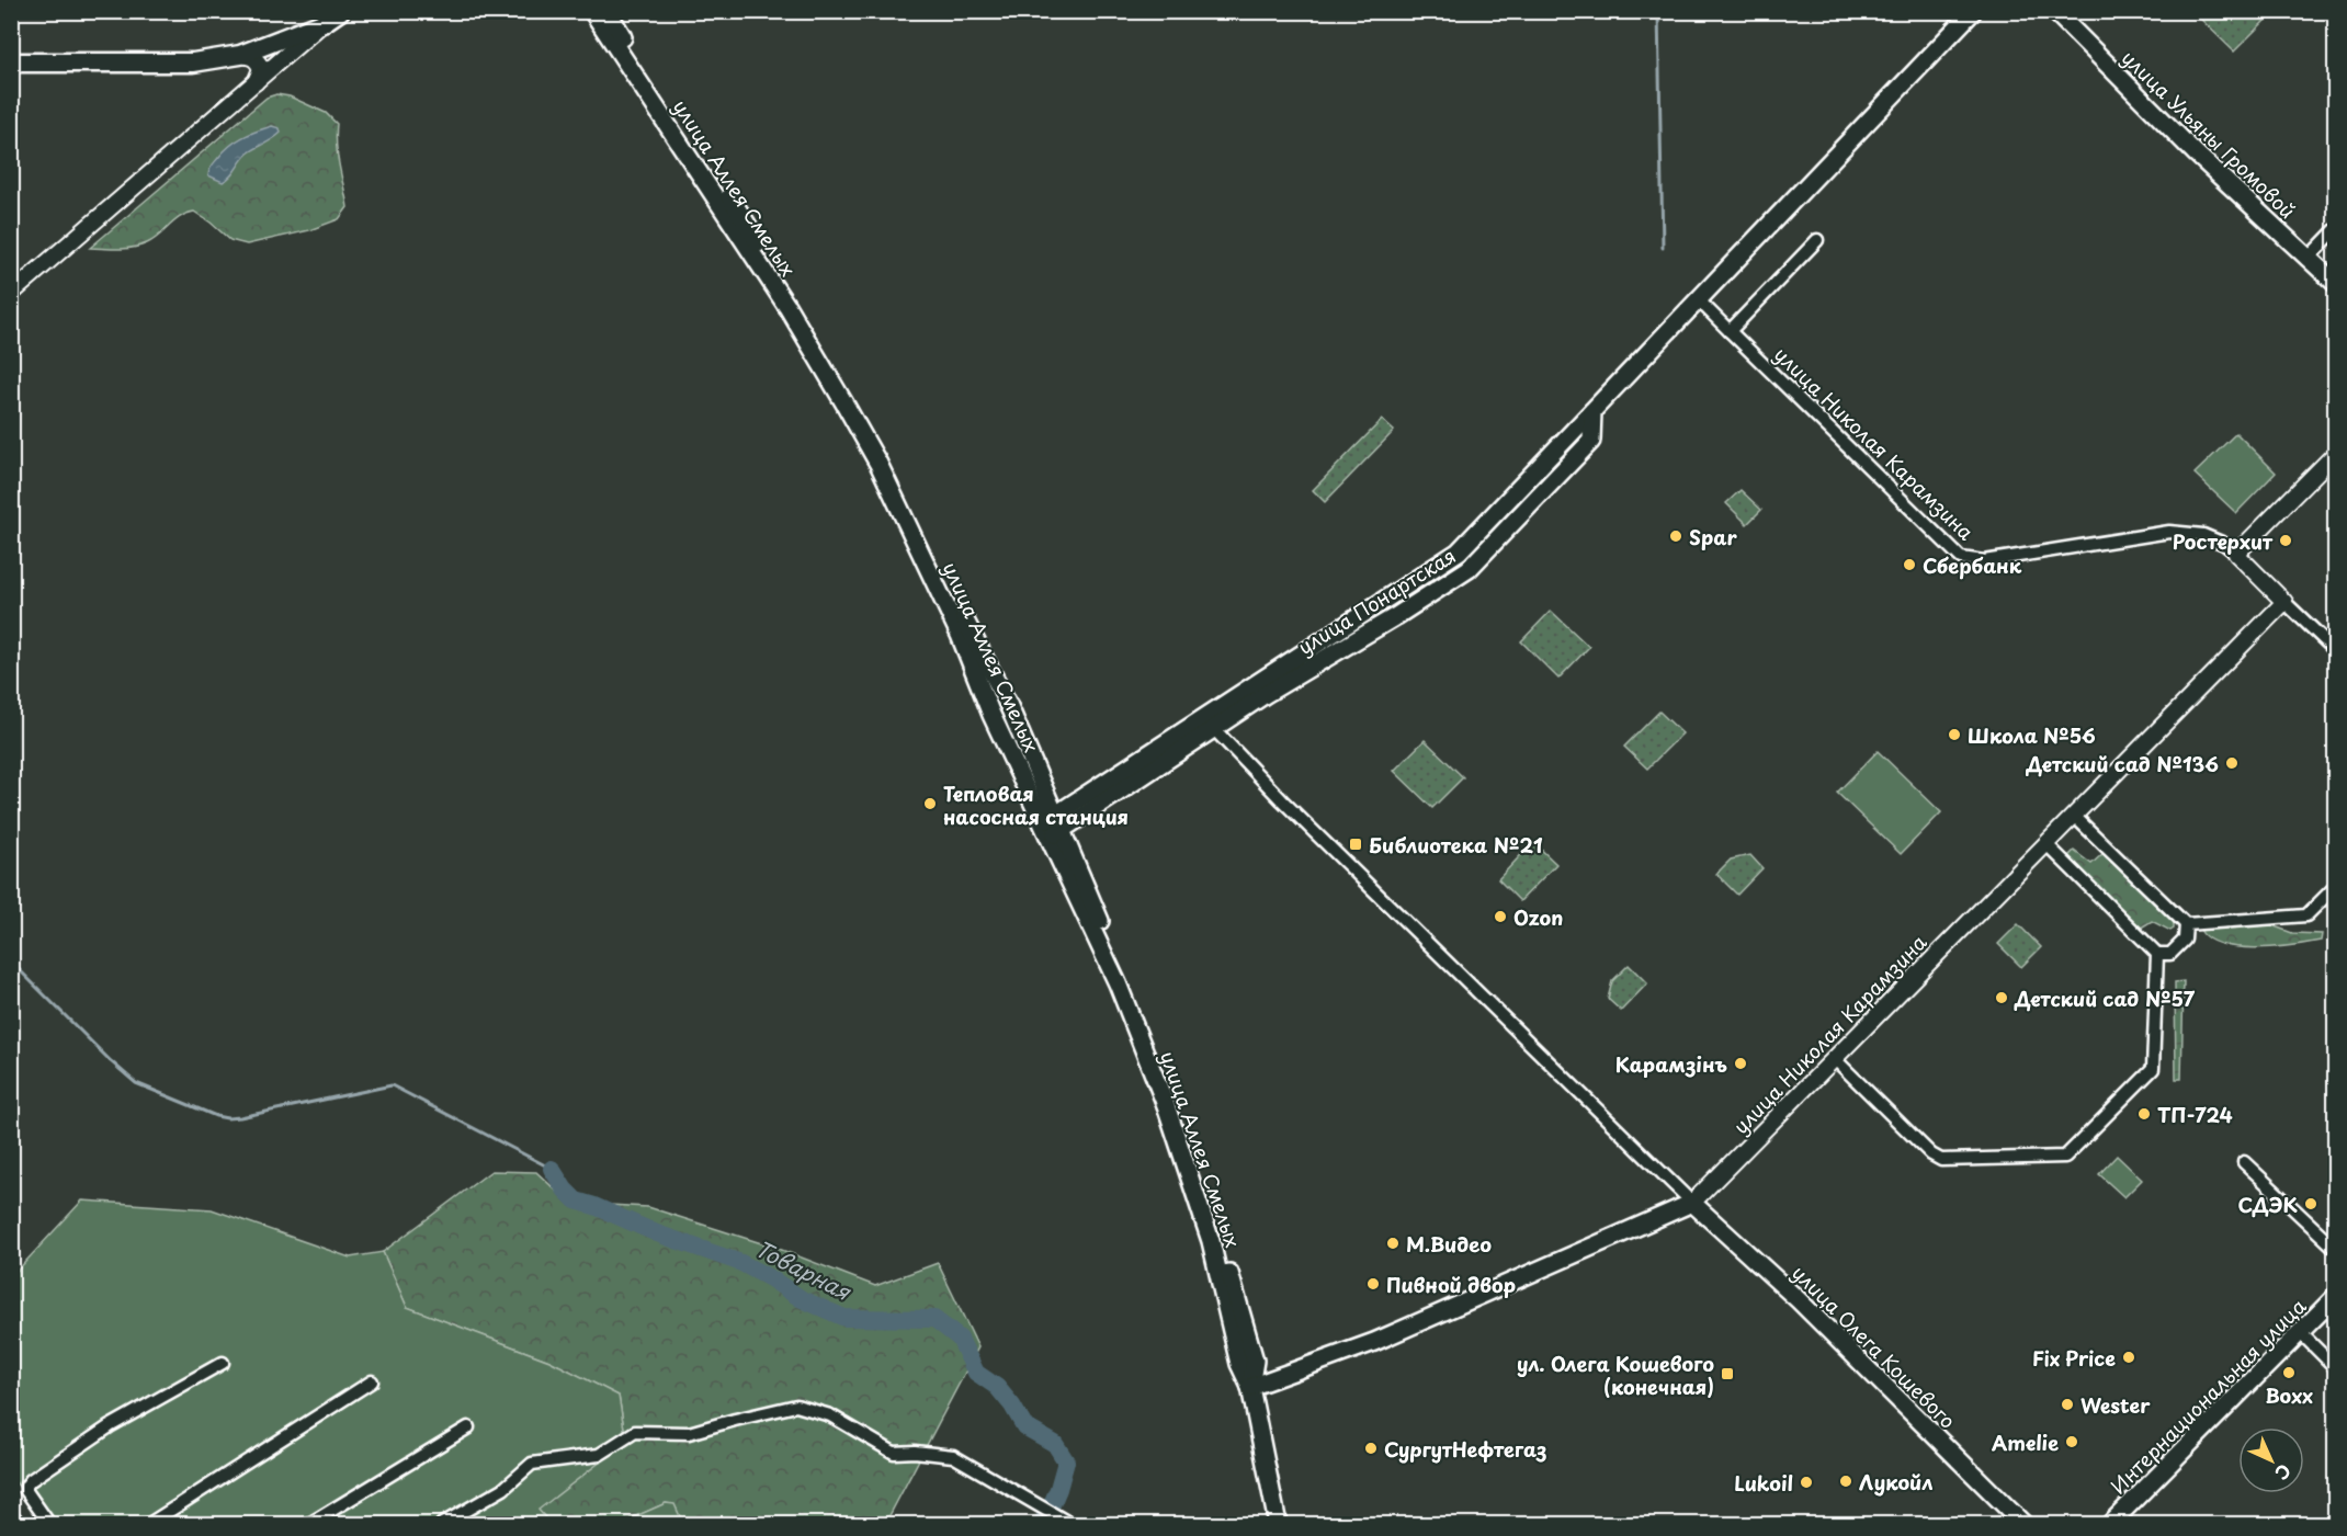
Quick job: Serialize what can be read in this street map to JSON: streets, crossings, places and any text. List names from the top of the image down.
{
  "streets": {
    "main road": [
      "улица Ульяны Громовой",
      "улица Аллея Смелых",
      "улица Николая Карамзина",
      "улица Понартская",
      "улица Олега Кошевого",
      "Интернациональная улица"
    ]
  },
  "crossings": [
    ["улица Аллея Смелых", "улица Николая Карамзина"],
    ["улица Аллея Смелых", "улица Понартская"],
    ["улица Николая Карамзина", "улица Понартская"],
    ["улица Николая Карамзина", "улица Олега Кошевого"]
  ],
  "water": ["Товарная"],
  "places": {
    "other": [
      "Spar",
      "Ростерхит",
      "Сбербанк",
      "Школа №56",
      "Детский сад №136",
      "Тепловая насосная станция",
      "Ozon",
      "Детский сад №57",
      "Карамзiнъ",
      "ТП-724",
      "СДЭК",
      "M.Видео",
      "Пивной двор",
      "Fix Price",
      "Boxx",
      "Wester",
      "Amelie",
      "СургутНефтегаз",
      "Лукойл",
      "Lukoil"
    ],
    "transit": ["Библиотека №21", "ул. Олега Кошевого (конечная)"]
  },
  "north": "bottom right"
}
